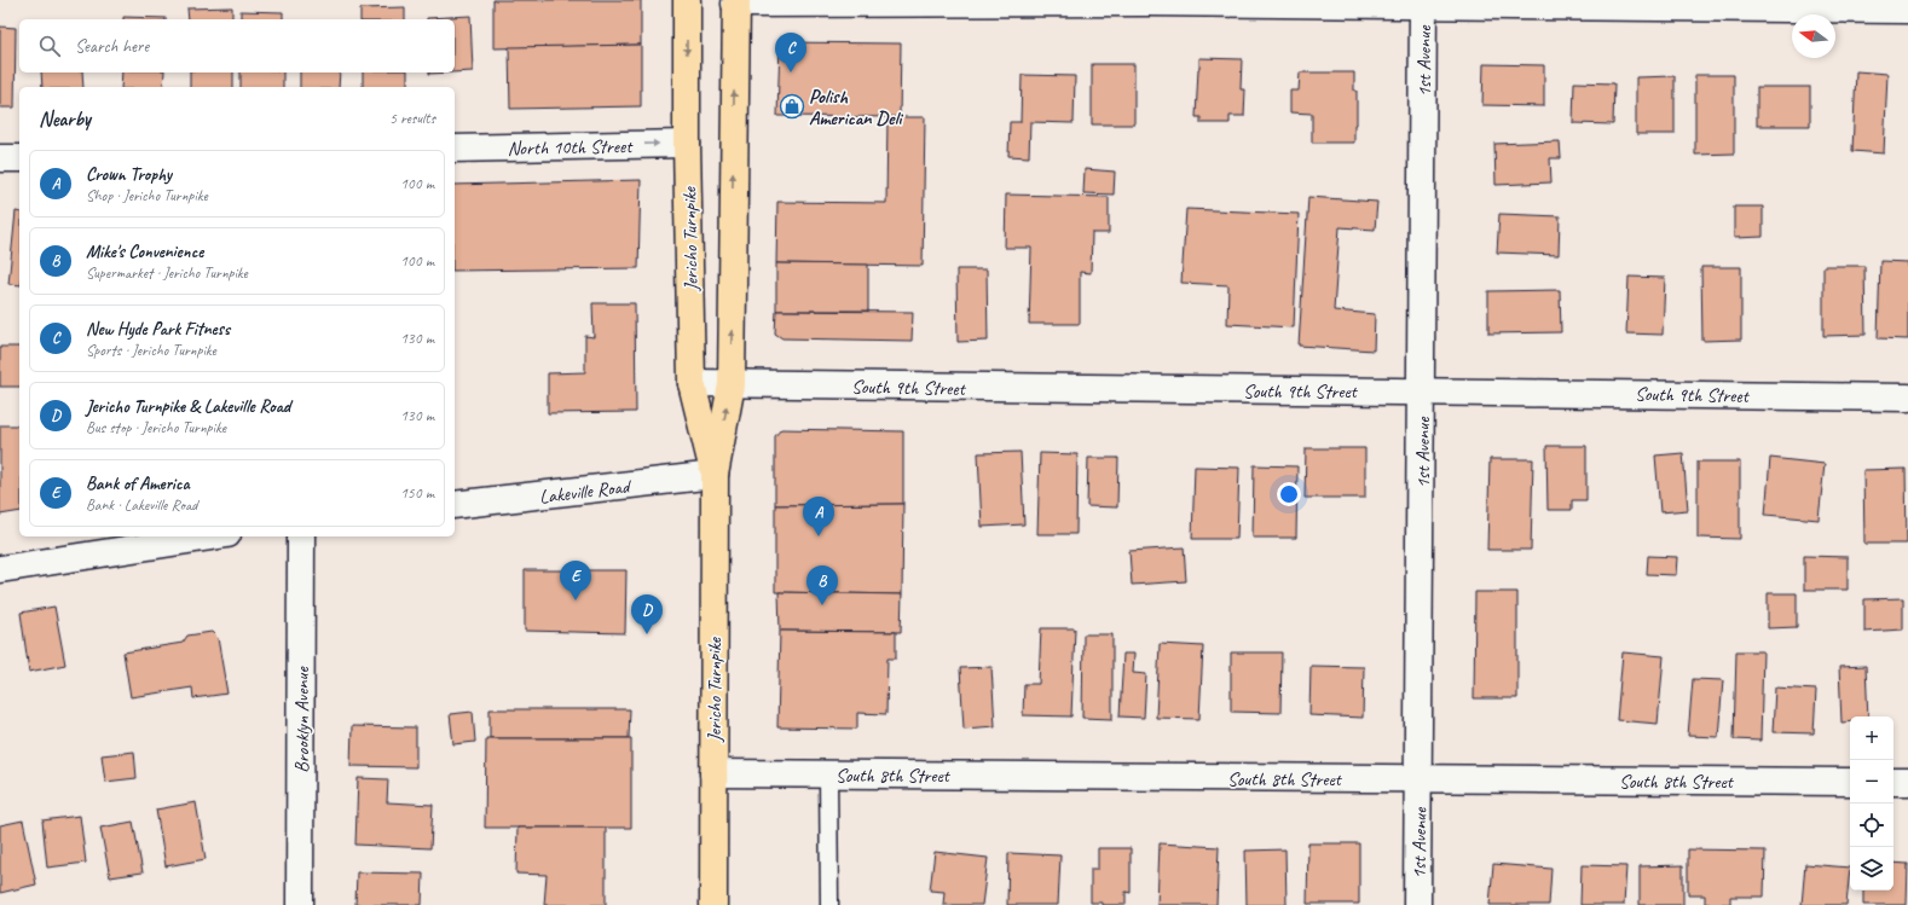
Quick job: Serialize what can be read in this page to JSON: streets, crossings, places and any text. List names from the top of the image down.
{
  "streets": {
    "main road": ["Jericho Turnpike"],
    "street": [
      "1st Avenue",
      "North 10th Street",
      "South 9th Street",
      "Lakeville Road",
      "Brooklyn Avenue",
      "South 8th Street"
    ]
  },
  "crossings": [
    ["1st Avenue", "South 9th Street"],
    ["1st Avenue", "South 8th Street"],
    ["North 10th Street", "Jericho Turnpike"],
    ["Jericho Turnpike", "South 9th Street"],
    ["Jericho Turnpike", "Lakeville Road"],
    ["Jericho Turnpike", "South 8th Street"]
  ],
  "one_way": ["North 10th Street"],
  "places": {
    "shop": ["Polish American Deli"]
  },
  "north": "left",
  "page": {
    "search": "Search here",
    "pins": [
      "C",
      "A",
      "E",
      "B",
      "D"
    ],
    "heading": ["Nearby", "5 results"],
    "list": [
      {
        "mark": "A",
        "name": "Crown Trophy",
        "note": "Shop · Jericho Turnpike",
        "value": "100 m"
      },
      {
        "mark": "B",
        "name": "Mike's Convenience",
        "note": "Supermarket · Jericho Turnpike",
        "value": "100 m"
      },
      {
        "mark": "C",
        "name": "New Hyde Park Fitness",
        "note": "Sports · Jericho Turnpike",
        "value": "130 m"
      },
      {
        "mark": "D",
        "name": "Jericho Turnpike & Lakeville Road",
        "note": "Bus stop · Jericho Turnpike",
        "value": "130 m"
      },
      {
        "mark": "E",
        "name": "Bank of America",
        "note": "Bank · Lakeville Road",
        "value": "150 m"
      }
    ],
    "map_buttons": ["+", "−"]
  }
}
